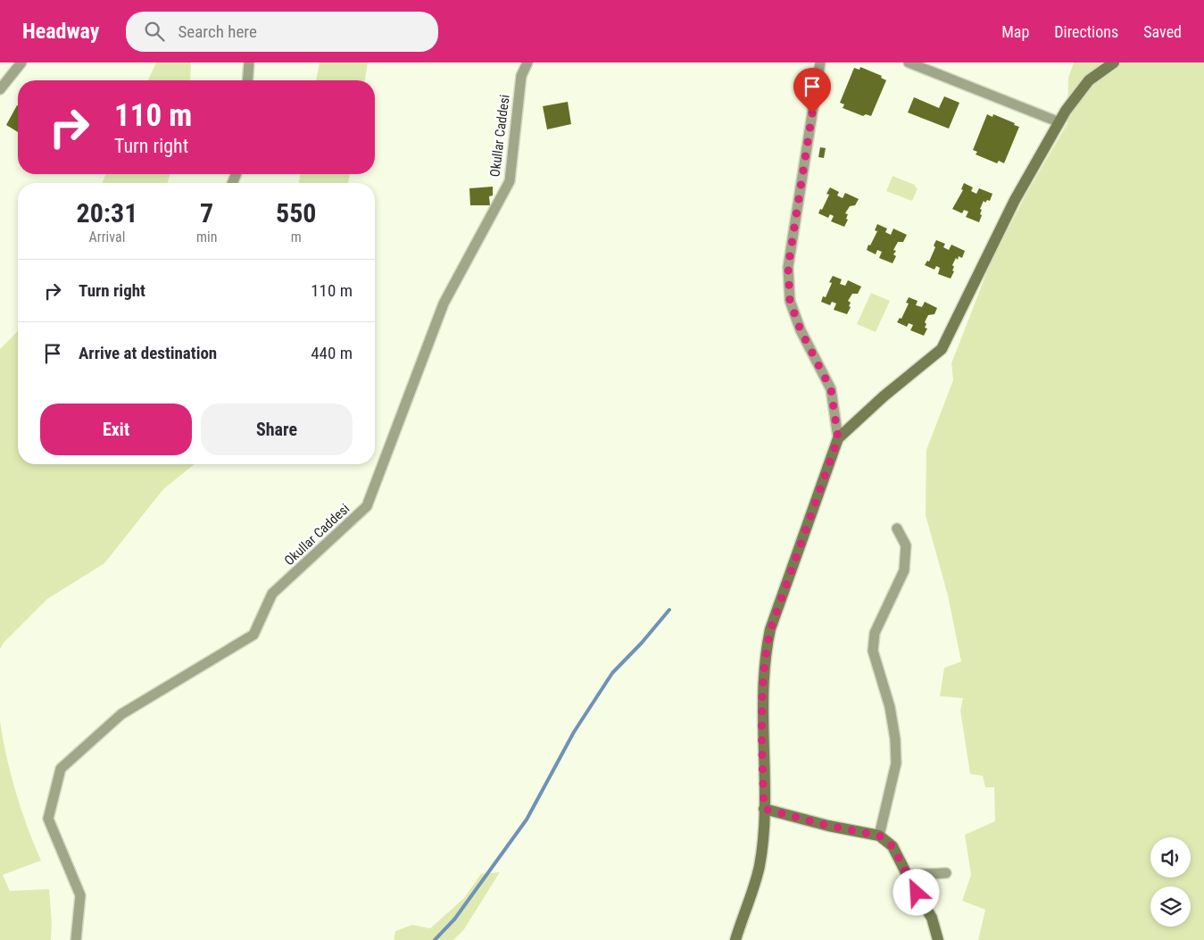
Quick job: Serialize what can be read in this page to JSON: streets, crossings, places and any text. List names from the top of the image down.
{
  "streets": {
    "street": ["Okullar Caddesi"]
  },
  "page": {
    "header": "Headway",
    "search": "Search here",
    "nav": ["Map", "Directions", "Saved"],
    "turn": ["110 m", "Turn right"],
    "eta": [
      "20:31",
      "Arrival",
      "7",
      "min",
      "550",
      "m"
    ],
    "list": [
      {
        "name": "Turn right",
        "value": "110 m"
      },
      {
        "name": "Arrive at destination",
        "value": "440 m"
      }
    ],
    "buttons": ["Exit", "Share"]
  }
}
